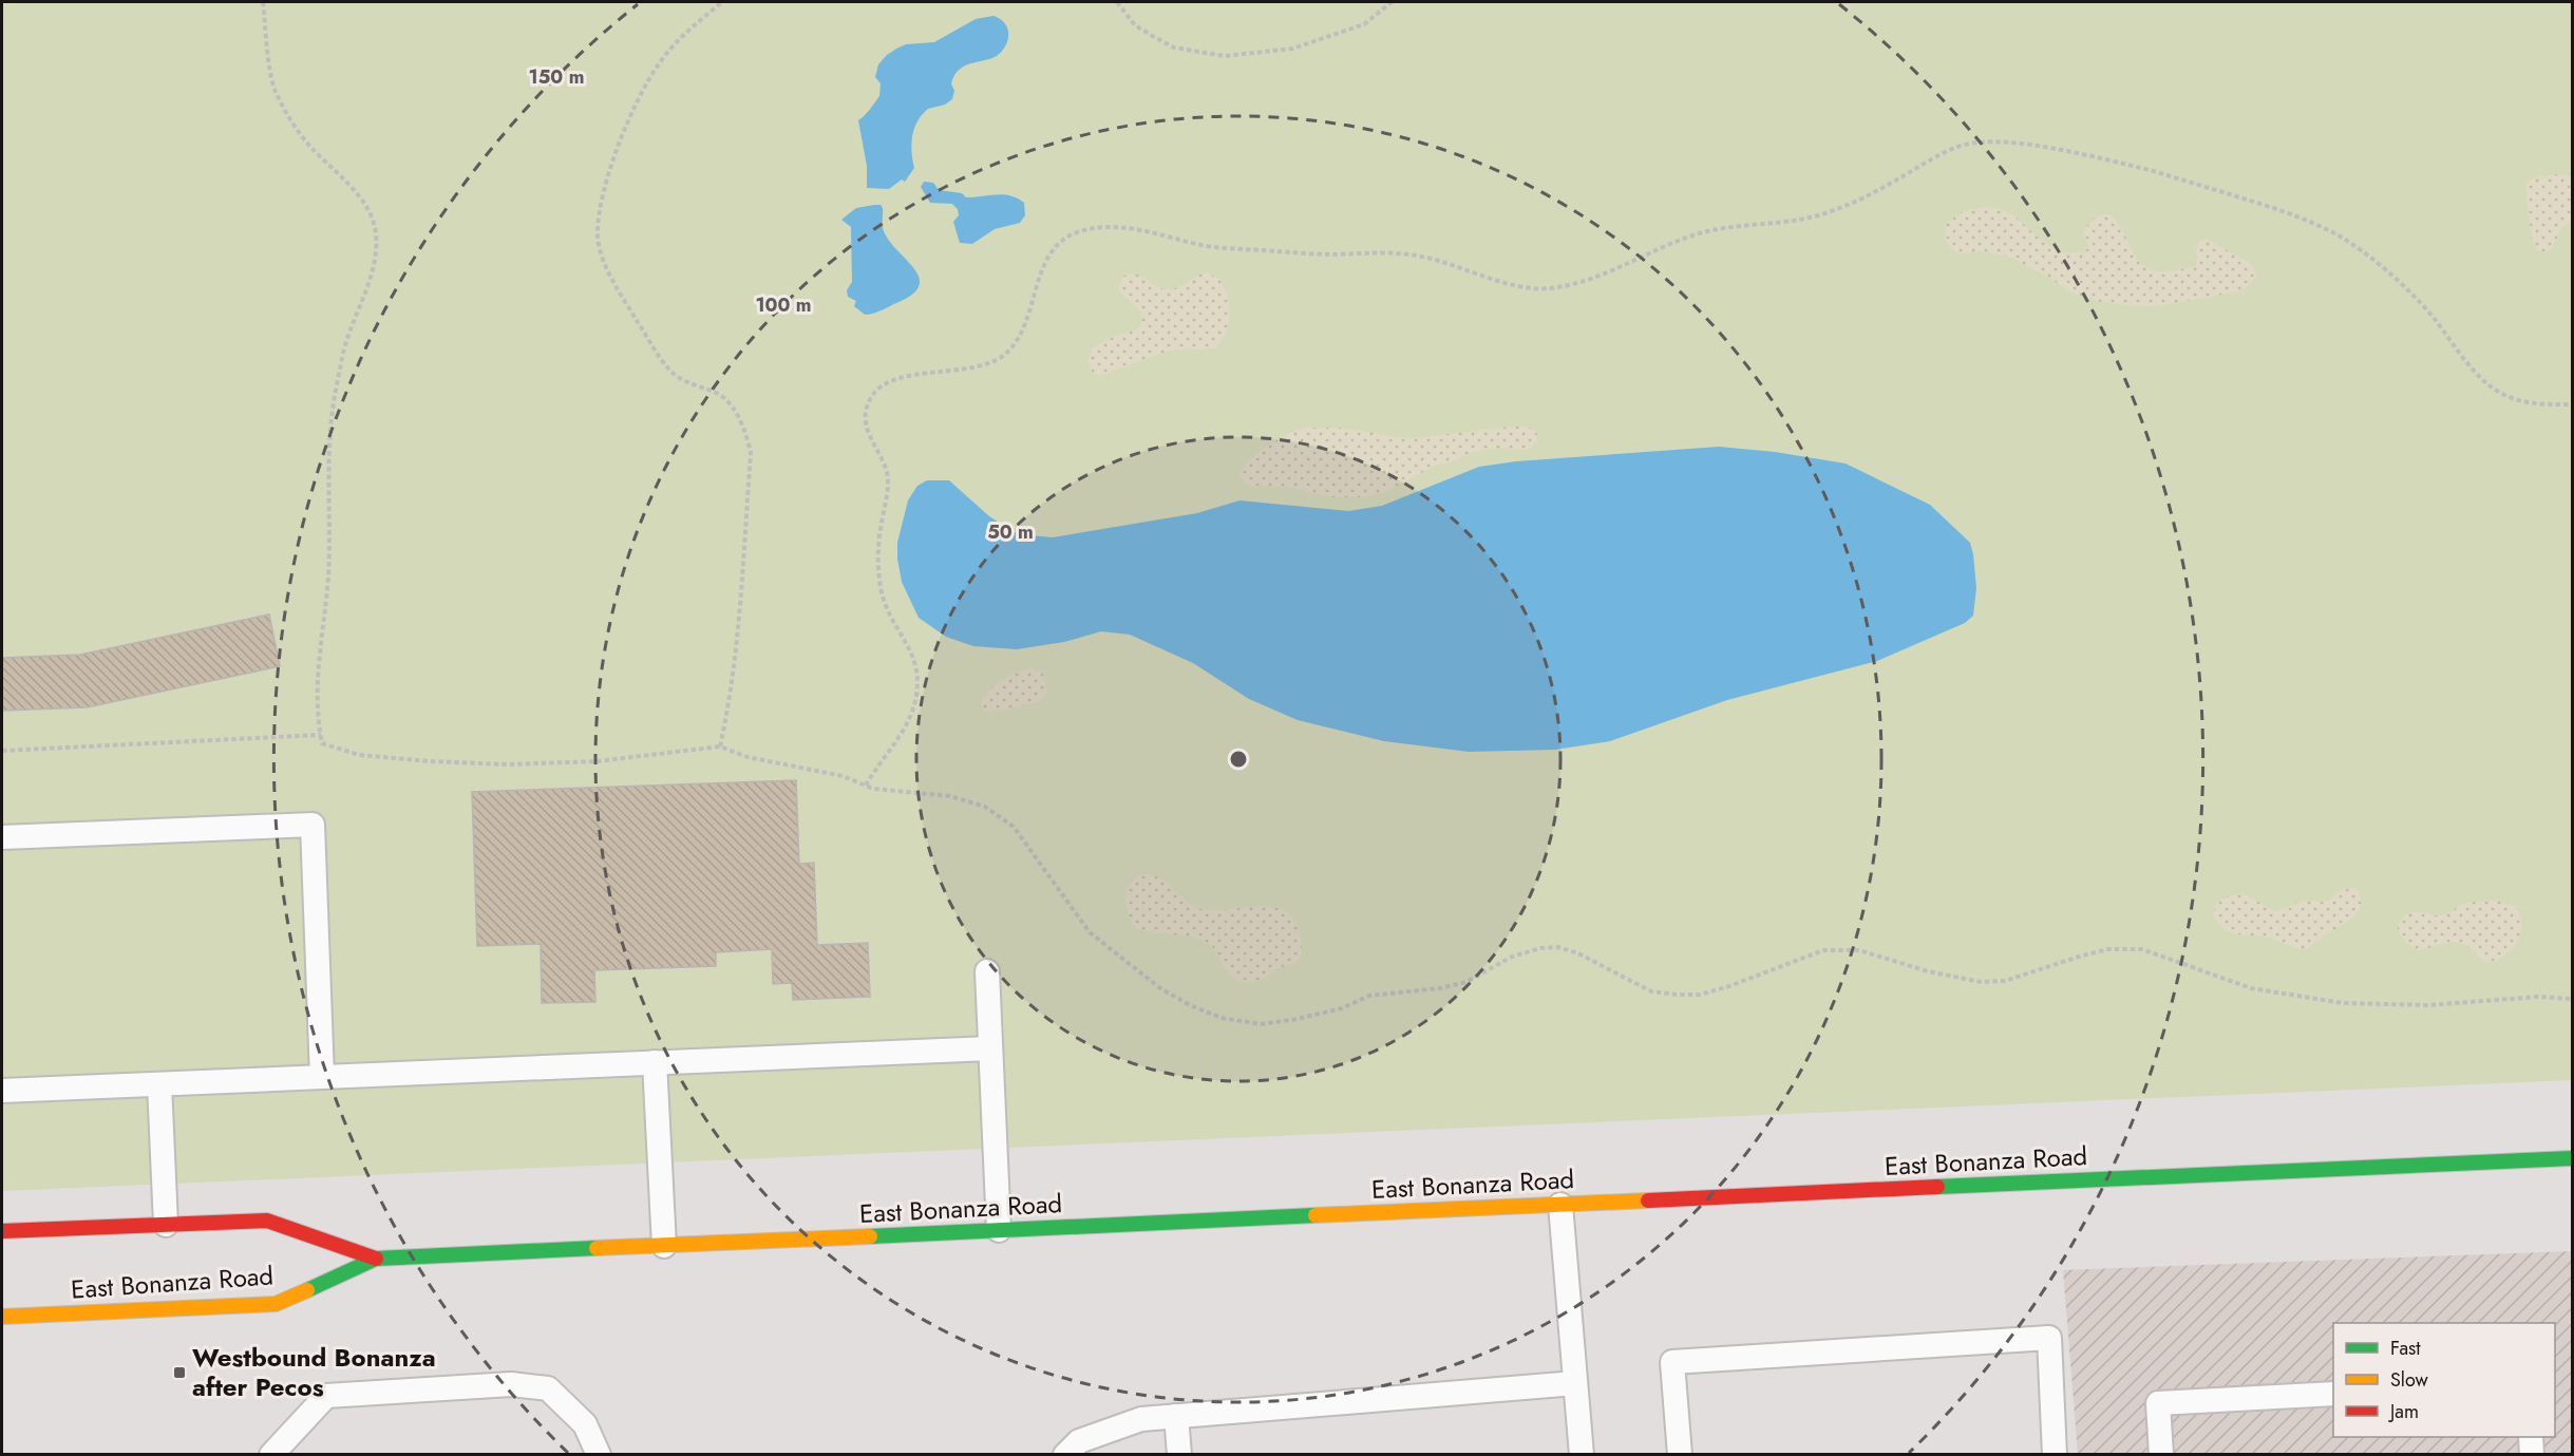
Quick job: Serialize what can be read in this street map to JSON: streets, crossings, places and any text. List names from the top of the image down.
{
  "streets": {
    "main road": ["East Bonanza Road"]
  },
  "places": {
    "transit": ["Westbound Bonanza after Pecos"]
  },
  "legend": ["Fast", "Slow", "Jam"],
  "rings": ["150 m", "100 m", "50 m"]
}
